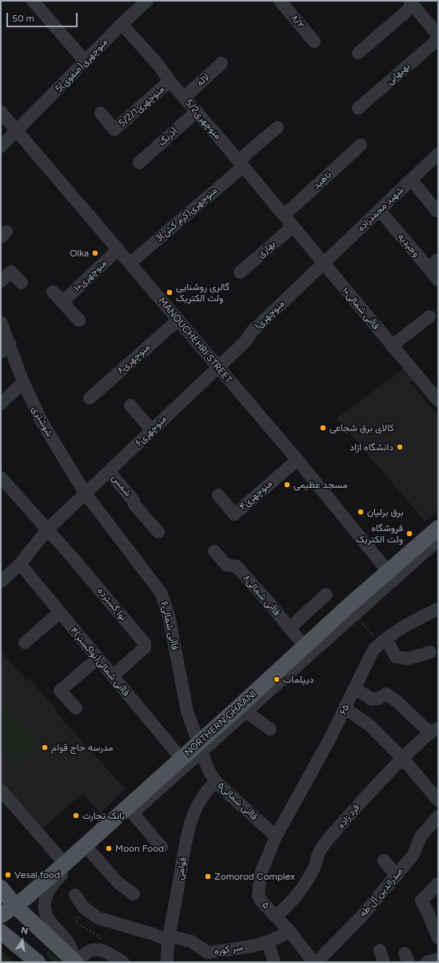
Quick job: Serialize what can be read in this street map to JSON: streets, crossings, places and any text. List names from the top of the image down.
{
  "streets": {
    "main road": ["NORTHERN GHAANI"],
    "street": [
      "۸/۲",
      "5منوچهری(صفوی)",
      "بهبهانی",
      "لاله",
      "5/2/1منوچهری",
      "5/2منوچهری",
      "آذرنگ",
      "ناهید",
      "شهید محمدزاده",
      "3منوچهری(کرم کش)",
      "وحیدیه",
      "بهاری",
      "منوچهری۱۰",
      "قاآنی شمالی۱۰",
      "منوچهری۱",
      "MANOUCHEHRI STREET",
      "منوچهری۸",
      "شوشتری",
      "منوچهری۶",
      "شمس",
      "منوچهری۴",
      "قاآنی شمالی۸",
      "نوا گسترده",
      "قاآنی شمالی۶",
      "۴قاآنی شمالی(نواگستر)",
      "۶۵",
      "قاآنی شمالی۵",
      "فرد زاده",
      "قوامی",
      "صدرالدین آل طه",
      "۵",
      "سر کوره"
    ]
  },
  "crossings": [
    ["5منوچهری(صفوی)", "5/2منوچهری"],
    ["5منوچهری(صفوی)", "MANOUCHEHRI STREET"],
    ["لاله", "5/2منوچهری"],
    ["5/2/1منوچهری", "5/2منوچهری"],
    ["5/2منوچهری", "آذرنگ"],
    ["5/2منوچهری", "ناهید"],
    ["5/2منوچهری", "3منوچهری(کرم کش)"],
    ["5/2منوچهری", "قاآنی شمالی۱۰"],
    ["ناهید", "قاآنی شمالی۱۰"],
    ["شهید محمدزاده", "وحیدیه"],
    ["شهید محمدزاده", "قاآنی شمالی۱۰"],
    ["شهید محمدزاده", "منوچهری۱"],
    ["3منوچهری(کرم کش)", "MANOUCHEHRI STREET"],
    ["بهاری", "قاآنی شمالی۱۰"],
    ["منوچهری۱۰", "MANOUCHEHRI STREET"],
    ["قاآنی شمالی۱۰", "منوچهری۱"],
    ["منوچهری۱", "MANOUCHEHRI STREET"],
    ["منوچهری۱", "منوچهری۶"],
    ["MANOUCHEHRI STREET", "منوچهری۸"],
    ["MANOUCHEHRI STREET", "منوچهری۶"],
    ["MANOUCHEHRI STREET", "منوچهری۴"],
    ["MANOUCHEHRI STREET", "NORTHERN GHAANI"],
    ["شوشتری", "منوچهری۶"],
    ["شوشتری", "قاآنی شمالی۶"],
    ["منوچهری۶", "شمس"],
    ["منوچهری۶", "نوا گسترده"],
    ["منوچهری۶", "قاآنی شمالی۶"],
    ["منوچهری۶", "۴قاآنی شمالی(نواگستر)"],
    ["قاآنی شمالی۸", "NORTHERN GHAANI"],
    ["نوا گسترده", "۴قاآنی شمالی(نواگستر)"],
    ["قاآنی شمالی۶", "NORTHERN GHAANI"],
    ["قاآنی شمالی۶", "قاآنی شمالی۵"],
    ["۴قاآنی شمالی(نواگستر)", "NORTHERN GHAANI"],
    ["۶۵", "قاآنی شمالی۵"],
    ["۶۵", "۵"],
    ["NORTHERN GHAANI", "قاآنی شمالی۵"],
    ["قاآنی شمالی۵", "قوامی"],
    ["قاآنی شمالی۵", "۵"],
    ["فرد زاده", "۵"],
    ["قوامی", "سر کوره"],
    ["۵", "سر کوره"]
  ],
  "places": [
    "Olka",
    "گالری روشنایی ولت الکتریک",
    "کالای برق شجاعی",
    "دانشگاه ازاد",
    "مسجد عظیمی",
    "برق برلیان",
    "فروشگاه ولت الکتریک",
    "دیپلمات",
    "مدرسه حاج قوام",
    "بانک تجارت",
    "Moon Food",
    "Vesal food",
    "Zomorod Complex"
  ],
  "scale_bar": "50 m",
  "north": "top"
}
